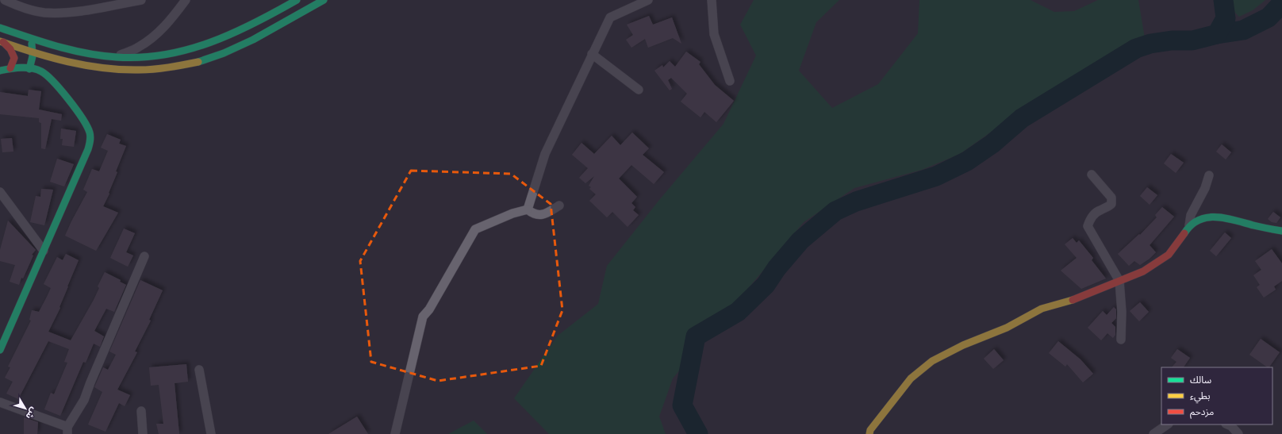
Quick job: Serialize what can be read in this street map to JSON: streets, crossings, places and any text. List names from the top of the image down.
{
  "legend": ["سالك", "بطيء", "مزدحم"],
  "north": "bottom right"
}
